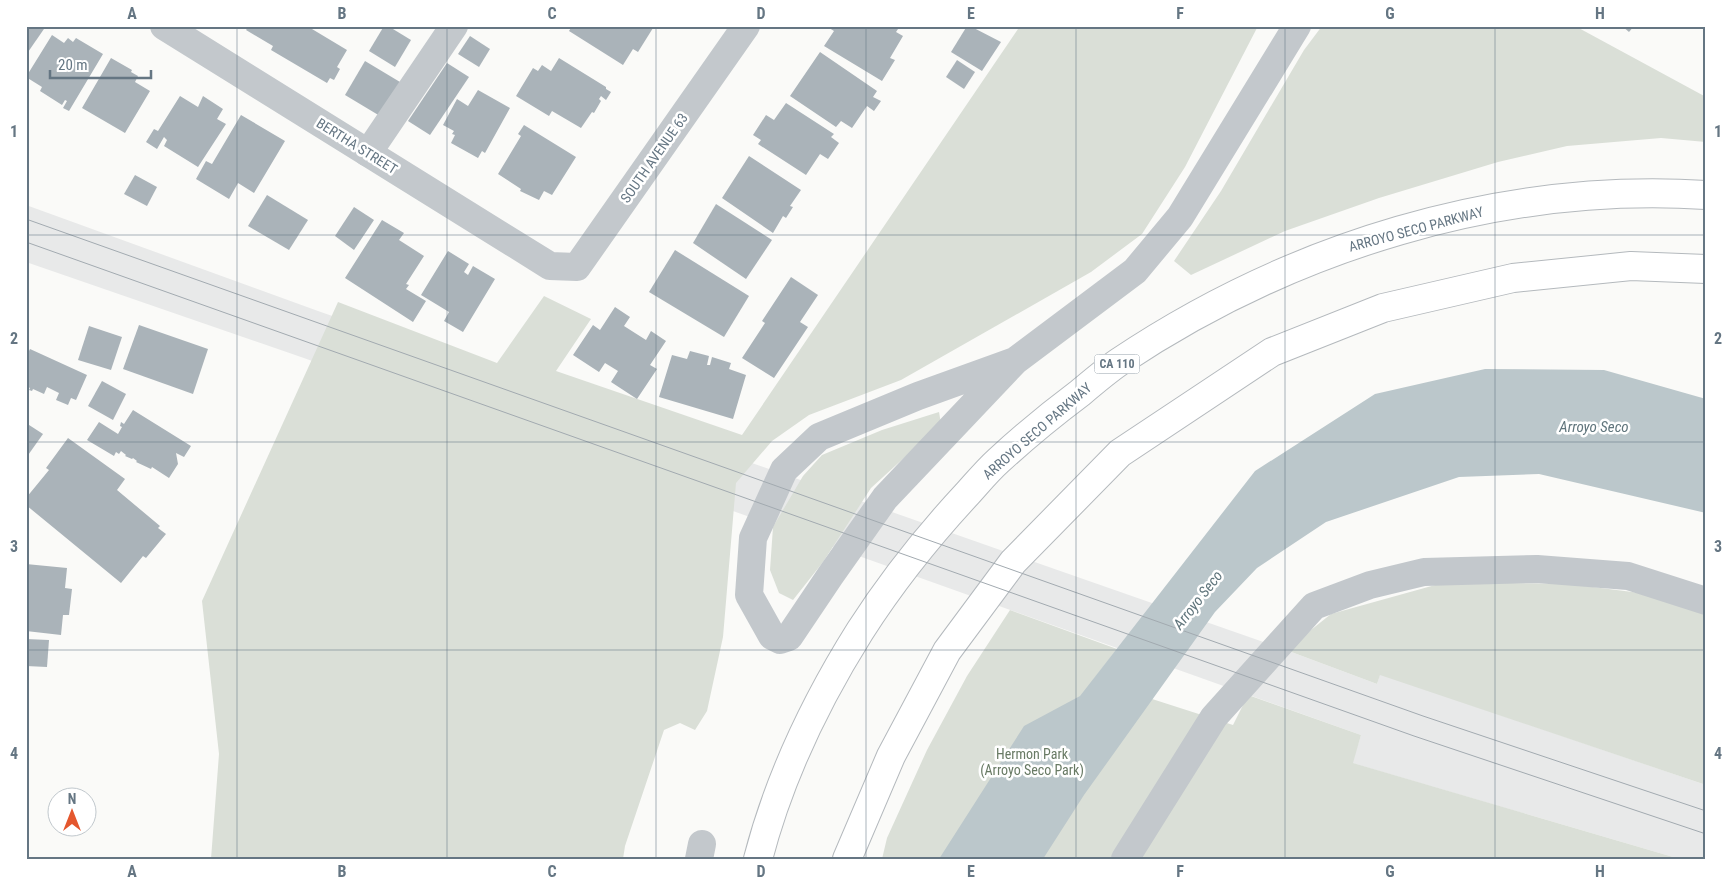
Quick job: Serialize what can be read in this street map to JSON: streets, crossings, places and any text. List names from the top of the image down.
{
  "streets": {
    "highway": ["ARROYO SECO PARKWAY", "CA 110"],
    "street": ["BERTHA STREET", "SOUTH AVENUE 63"]
  },
  "crossings": [
    ["BERTHA STREET", "SOUTH AVENUE 63"]
  ],
  "water": ["Arroyo Seco"],
  "parks": ["Hermon Park (Arroyo Seco Park)"],
  "scale_bar": "20 m",
  "north": "top",
  "grid": {
    "columns": [
      "A",
      "B",
      "C",
      "D",
      "E",
      "F",
      "G",
      "H"
    ],
    "rows": [
      "1",
      "2",
      "3",
      "4"
    ]
  }
}
